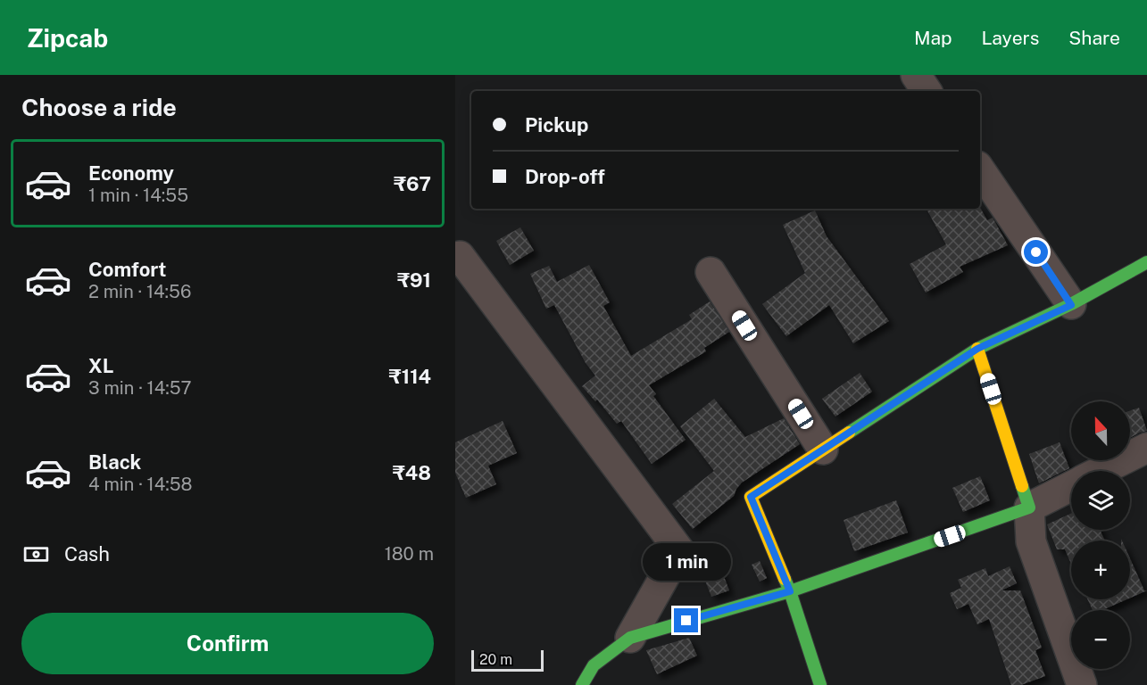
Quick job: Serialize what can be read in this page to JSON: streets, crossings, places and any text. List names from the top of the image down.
{
  "scale_bar": "20 m",
  "north": "top",
  "page": {
    "header": "Zipcab",
    "nav": ["Map", "Layers", "Share"],
    "heading": "Choose a ride",
    "banner": ["Pickup", "Drop-off"],
    "list": [
      {
        "name": "Economy",
        "note": "1 min · 14:55",
        "value": "₹67"
      },
      {
        "name": "Comfort",
        "note": "2 min · 14:56",
        "value": "₹91"
      },
      {
        "name": "XL",
        "note": "3 min · 14:57",
        "value": "₹114"
      },
      {
        "name": "Black",
        "note": "4 min · 14:58",
        "value": "₹48"
      }
    ],
    "map_buttons": ["+", "−"],
    "pay": ["Cash", "180 m"],
    "bubble": "1 min",
    "buttons": "Confirm",
    "scale": "20 m"
  }
}
